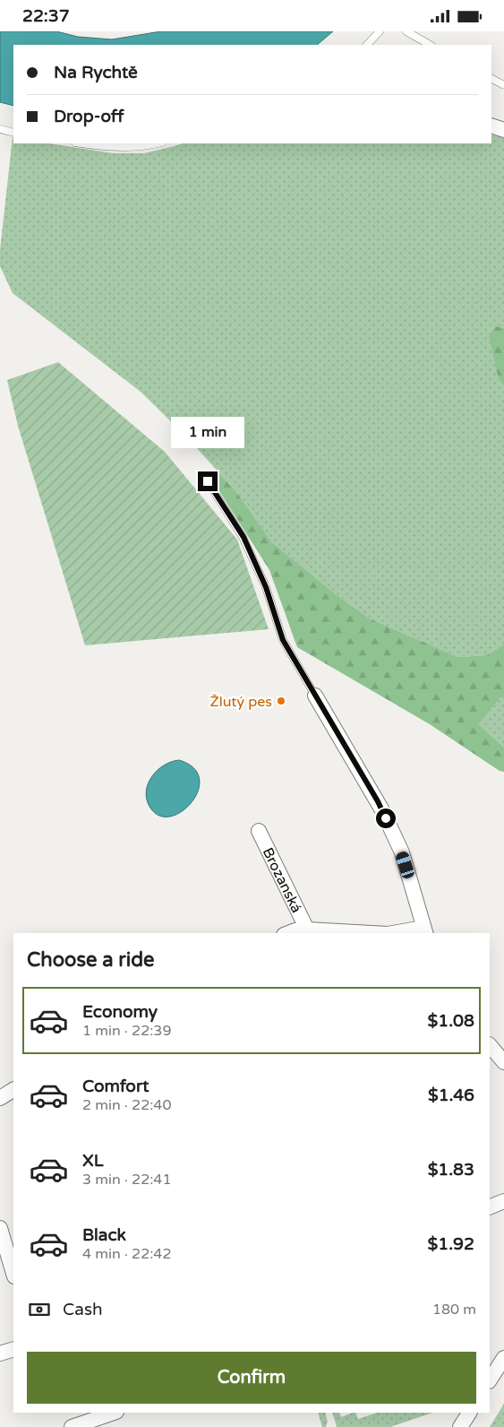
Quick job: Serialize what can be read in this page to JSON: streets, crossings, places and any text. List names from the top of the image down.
{
  "streets": {
    "street": ["Brozanská"]
  },
  "places": ["Žlutý pes"],
  "page": {
    "status": "22:37",
    "banner": ["Na Rychtě", "Drop-off"],
    "bubble": "1 min",
    "heading": "Choose a ride",
    "list": [
      {
        "name": "Economy",
        "note": "1 min · 22:39",
        "value": "$1.08"
      },
      {
        "name": "Comfort",
        "note": "2 min · 22:40",
        "value": "$1.46"
      },
      {
        "name": "XL",
        "note": "3 min · 22:41",
        "value": "$1.83"
      },
      {
        "name": "Black",
        "note": "4 min · 22:42",
        "value": "$1.92"
      }
    ],
    "pay": ["Cash", "180 m"],
    "buttons": "Confirm"
  }
}
